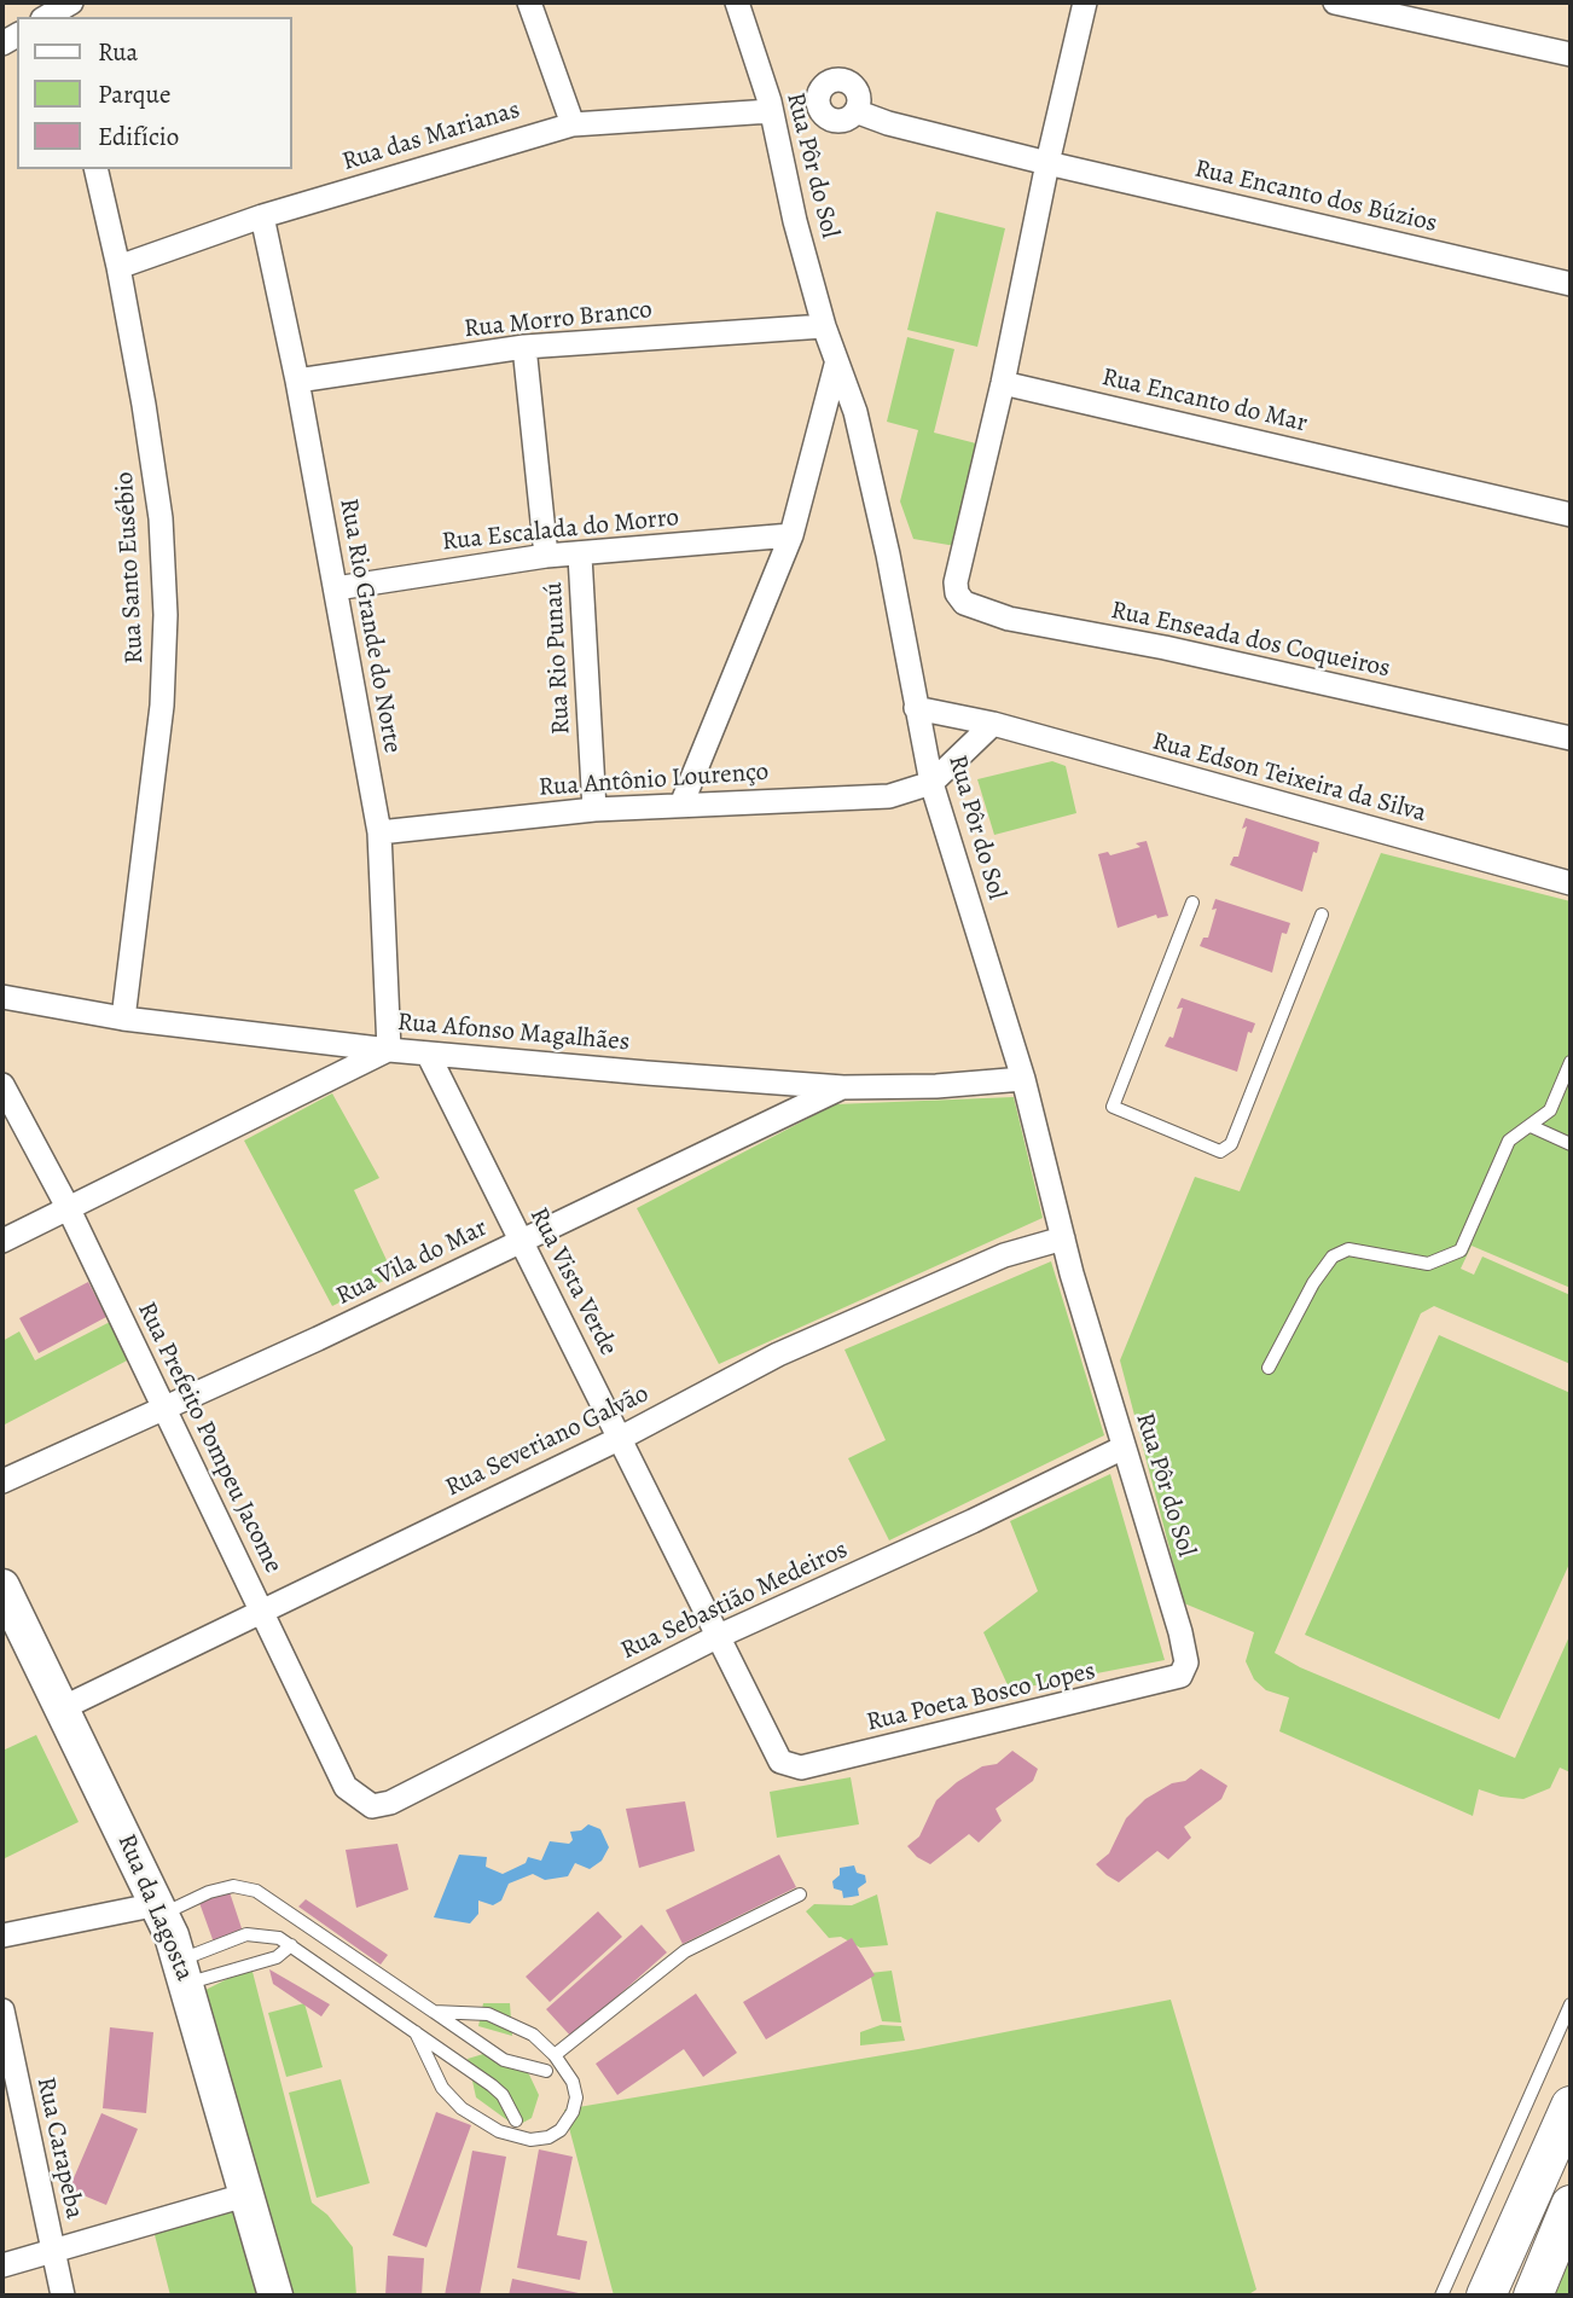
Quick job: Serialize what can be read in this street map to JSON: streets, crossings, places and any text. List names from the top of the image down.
{
  "streets": {
    "street": [
      "Rua das Marianas",
      "Rua Pôr do Sol",
      "Rua Encanto dos Búzios",
      "Rua Morro Branco",
      "Rua Encanto do Mar",
      "Rua Escalada do Morro",
      "Rua Santo Eusébio",
      "Rua Rio Grande do Norte",
      "Rua Enseada dos Coqueiros",
      "Rua Rio Punaú",
      "Rua Edson Teixeira da Silva",
      "Rua Antônio Lourenço",
      "Rua Afonso Magalhães",
      "Rua Vila do Mar",
      "Rua Vista Verde",
      "Rua Prefeito Pompeu Jacome",
      "Rua Severiano Galvão",
      "Rua Sebastião Medeiros",
      "Rua Poeta Bosco Lopes",
      "Rua da Lagosta",
      "Rua Carapeba"
    ]
  },
  "crossings": [
    ["Rua das Marianas", "Rua Pôr do Sol"],
    ["Rua das Marianas", "Rua Santo Eusébio"],
    ["Rua das Marianas", "Rua Rio Grande do Norte"],
    ["Rua Pôr do Sol", "Rua Morro Branco"],
    ["Rua Pôr do Sol", "Rua Edson Teixeira da Silva"],
    ["Rua Pôr do Sol", "Rua Antônio Lourenço"],
    ["Rua Pôr do Sol", "Rua Afonso Magalhães"],
    ["Rua Pôr do Sol", "Rua Severiano Galvão"],
    ["Rua Pôr do Sol", "Rua Sebastião Medeiros"],
    ["Rua Pôr do Sol", "Rua Poeta Bosco Lopes"],
    ["Rua Morro Branco", "Rua Rio Grande do Norte"],
    ["Rua Encanto do Mar", "Rua Enseada dos Coqueiros"],
    ["Rua Escalada do Morro", "Rua Rio Grande do Norte"],
    ["Rua Escalada do Morro", "Rua Rio Punaú"],
    ["Rua Santo Eusébio", "Rua Afonso Magalhães"],
    ["Rua Rio Grande do Norte", "Rua Antônio Lourenço"],
    ["Rua Rio Grande do Norte", "Rua Afonso Magalhães"],
    ["Rua Rio Punaú", "Rua Antônio Lourenço"],
    ["Rua Afonso Magalhães", "Rua Vila do Mar"],
    ["Rua Afonso Magalhães", "Rua Vista Verde"],
    ["Rua Vila do Mar", "Rua Vista Verde"],
    ["Rua Vila do Mar", "Rua Prefeito Pompeu Jacome"],
    ["Rua Vista Verde", "Rua Severiano Galvão"],
    ["Rua Vista Verde", "Rua Sebastião Medeiros"],
    ["Rua Vista Verde", "Rua Poeta Bosco Lopes"],
    ["Rua Prefeito Pompeu Jacome", "Rua Severiano Galvão"],
    ["Rua Prefeito Pompeu Jacome", "Rua Sebastião Medeiros"],
    ["Rua Severiano Galvão", "Rua da Lagosta"]
  ],
  "legend": ["Rua", "Parque", "Edifício"]
}
